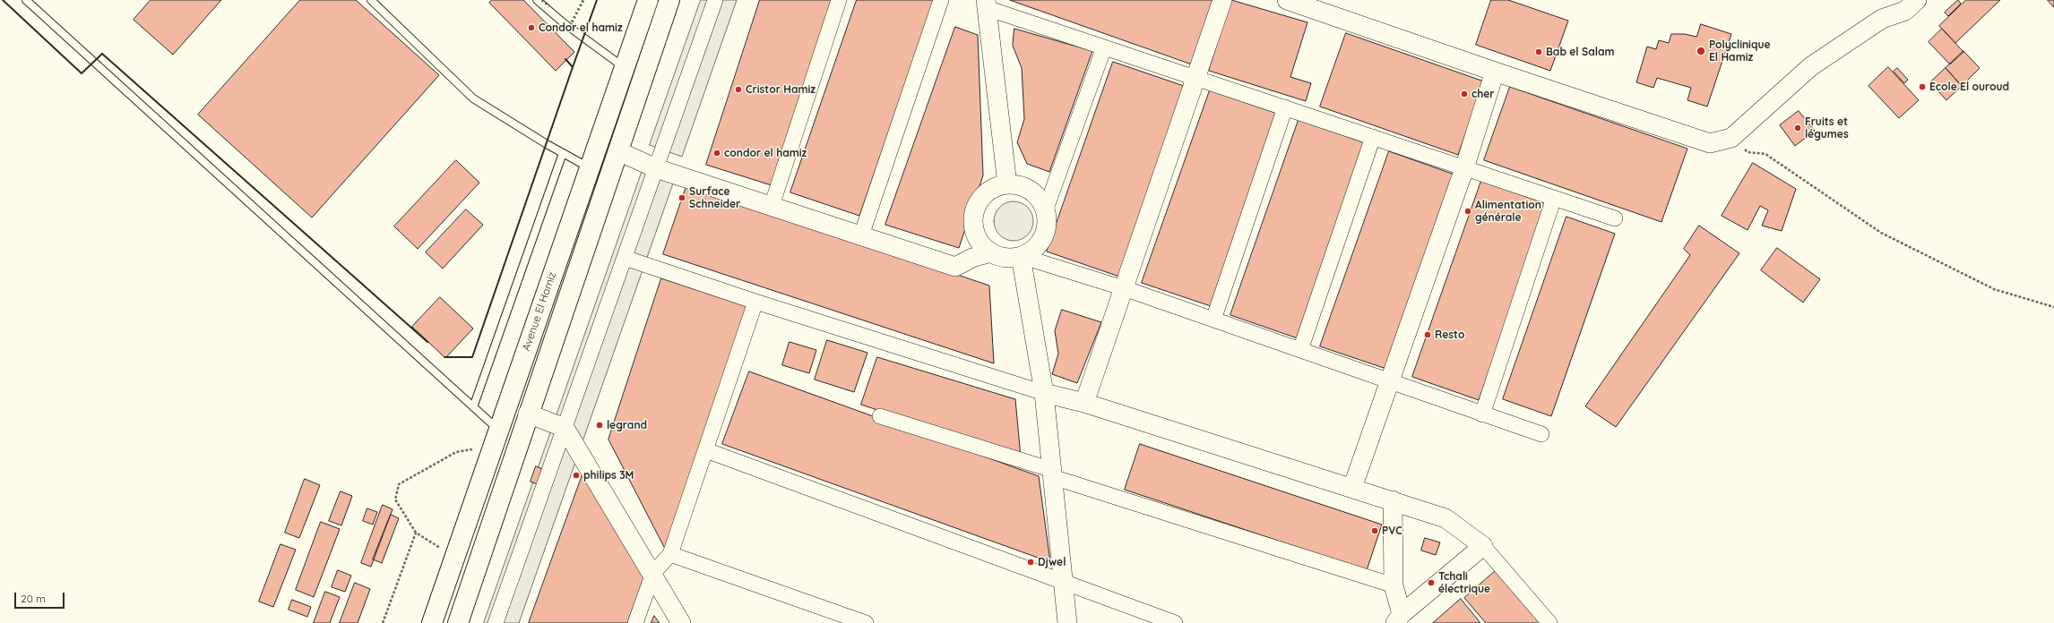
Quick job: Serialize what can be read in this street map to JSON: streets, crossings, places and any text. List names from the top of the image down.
{
  "streets": {
    "highway": ["Avenue El Hamiz"]
  },
  "places": [
    "Condor el hamiz",
    "Polyclinique El Hamiz",
    "Bab el Salam",
    "Ecole El ouroud",
    "Cristor Hamiz",
    "cher",
    "Fruits et légumes",
    "condor el hamiz",
    "Surface Schneider",
    "Alimentation générale",
    "Resto",
    "legrand",
    "philips 3M",
    "PVC",
    "Djwel",
    "Tchali électrique"
  ],
  "scale_bar": "20 m"
}
